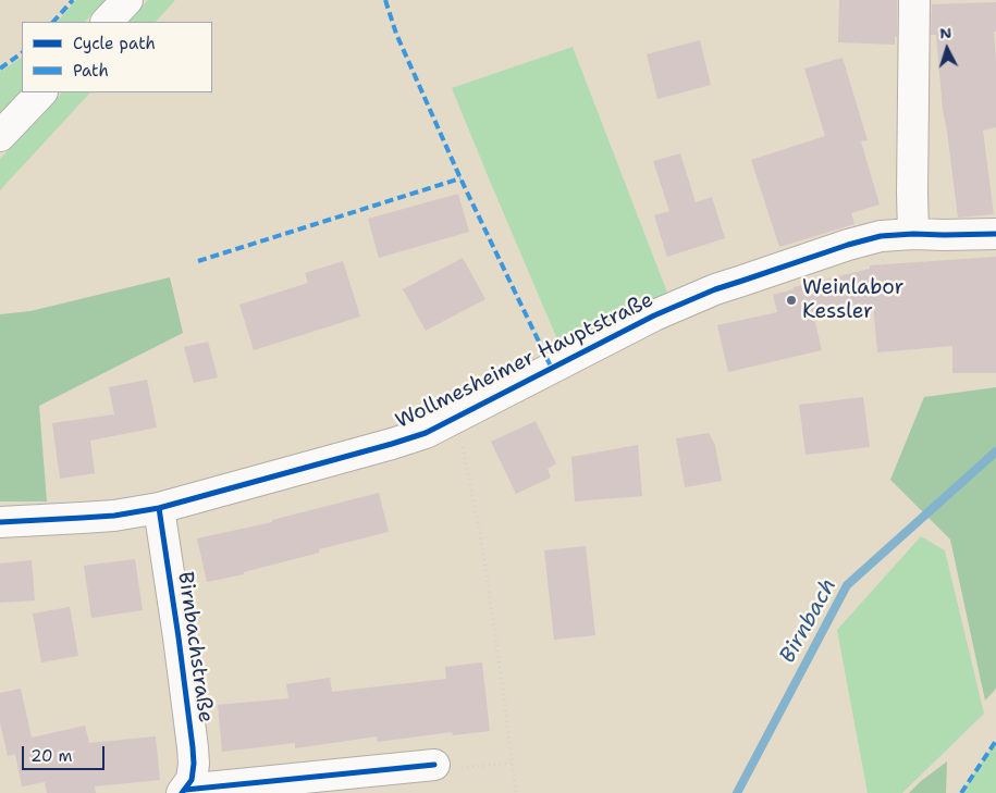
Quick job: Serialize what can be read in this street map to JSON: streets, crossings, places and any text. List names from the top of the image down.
{
  "streets": {
    "street": ["Wollmesheimer Hauptstraße", "Birnbachstraße"]
  },
  "crossings": [
    ["Wollmesheimer Hauptstraße", "Birnbachstraße"]
  ],
  "water": ["Birnbach"],
  "places": ["Weinlabor Kessler"],
  "legend": ["Cycle path", "Path"],
  "scale_bar": "20 m",
  "north": "top"
}
